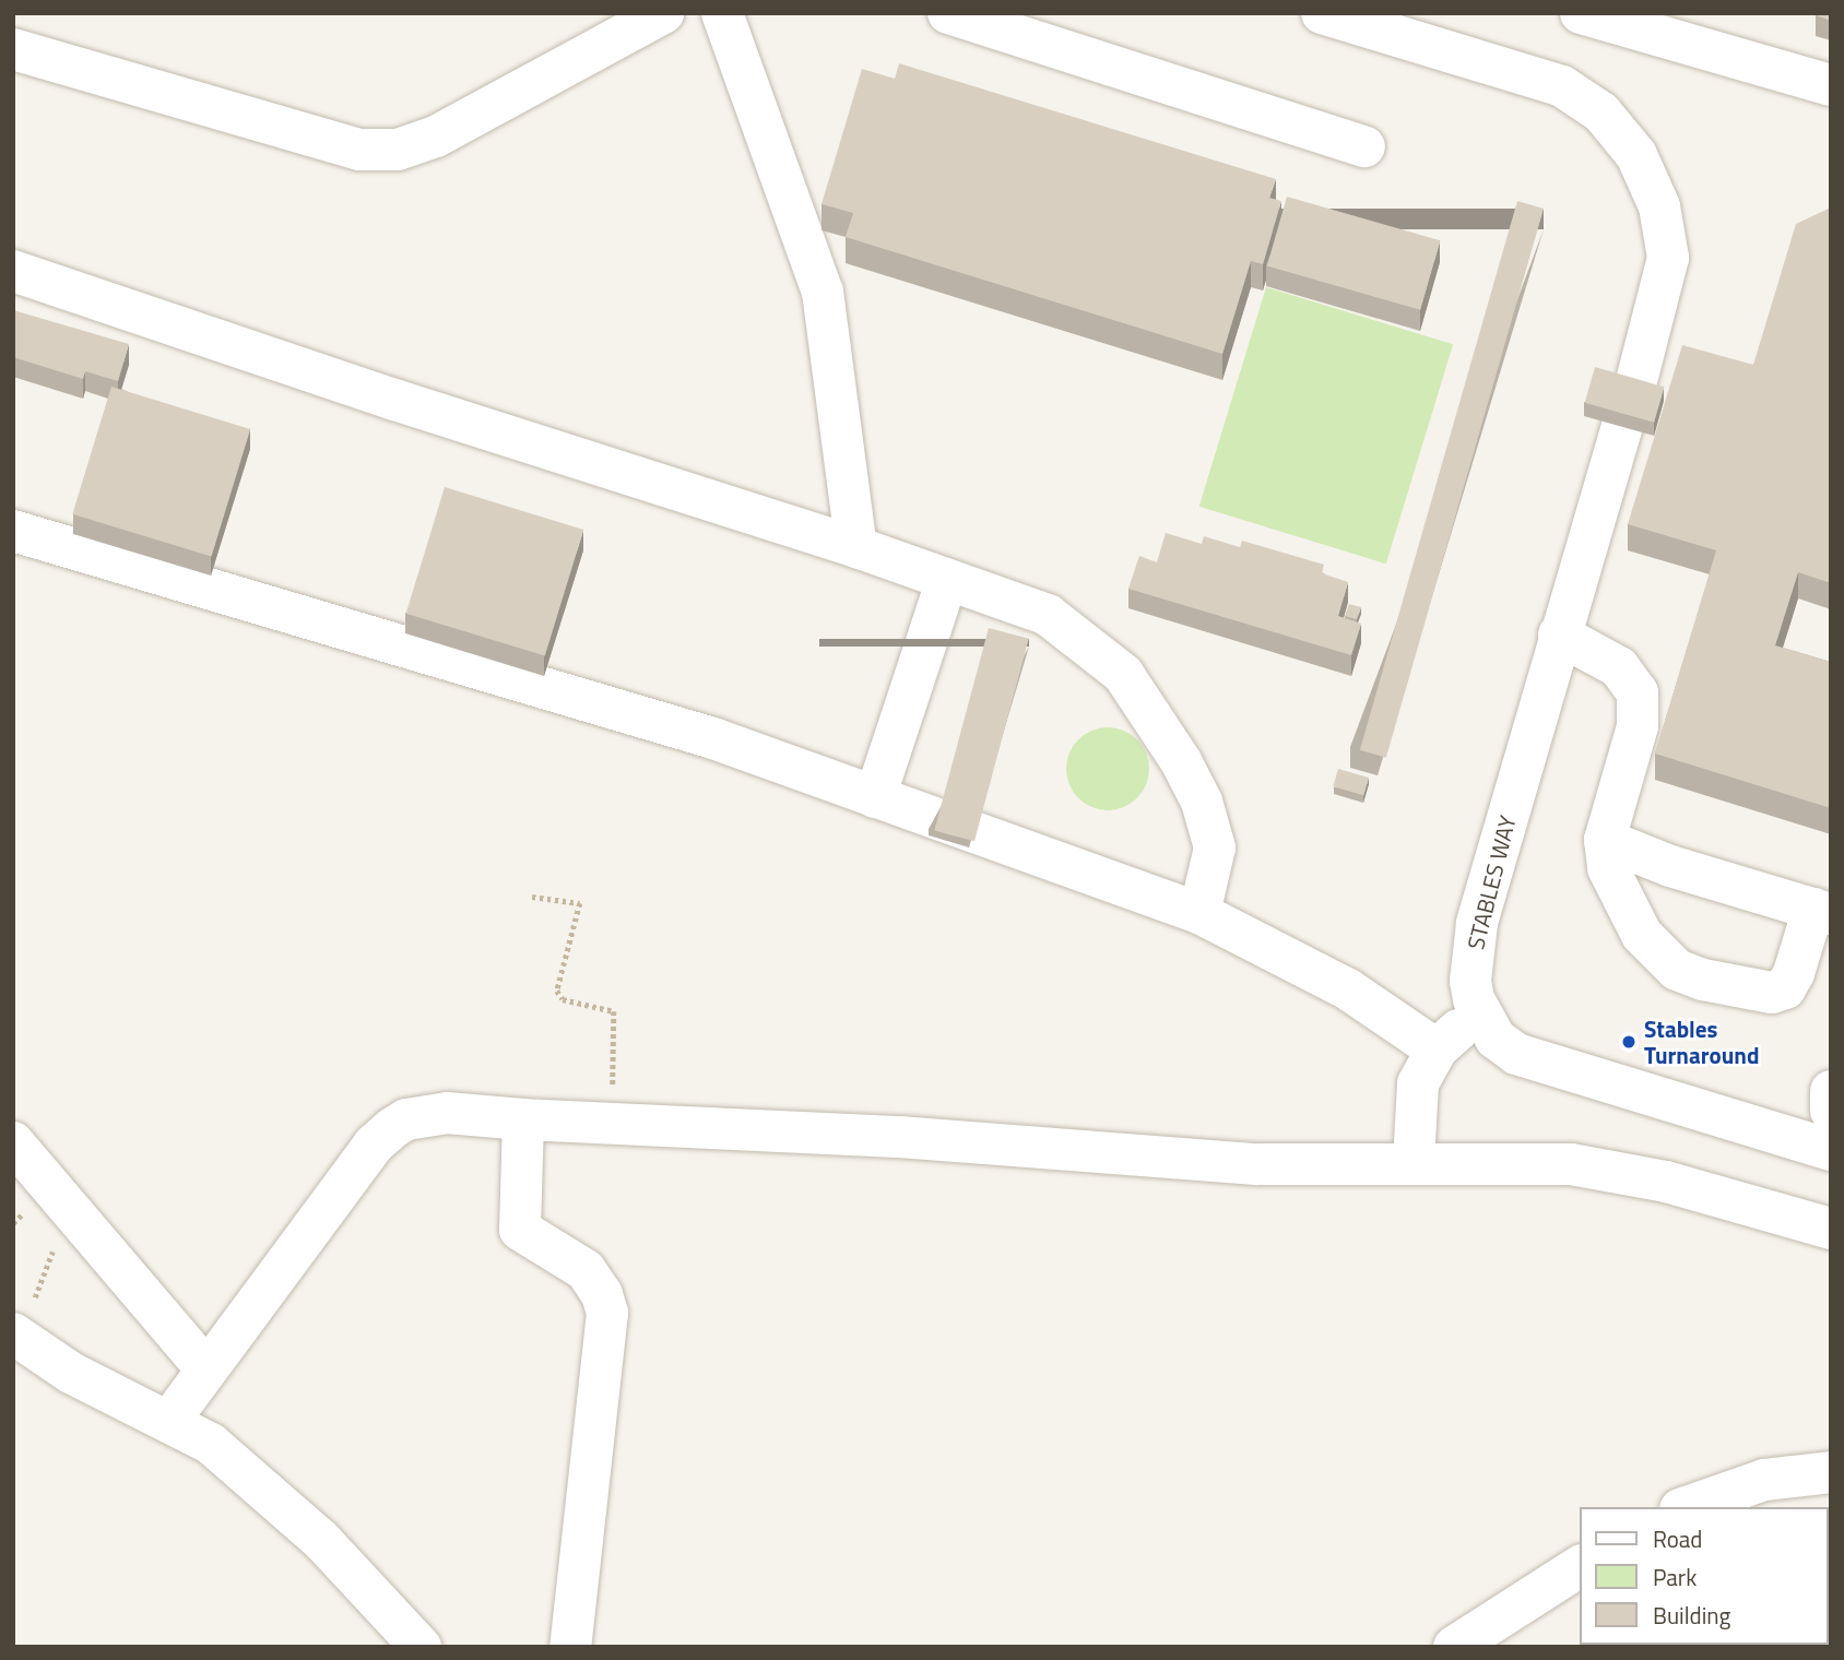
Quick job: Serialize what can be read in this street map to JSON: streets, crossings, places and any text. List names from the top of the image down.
{
  "streets": {
    "street": ["STABLES WAY"]
  },
  "places": ["Stables Turnaround"],
  "legend": ["Road", "Park", "Building"]
}
